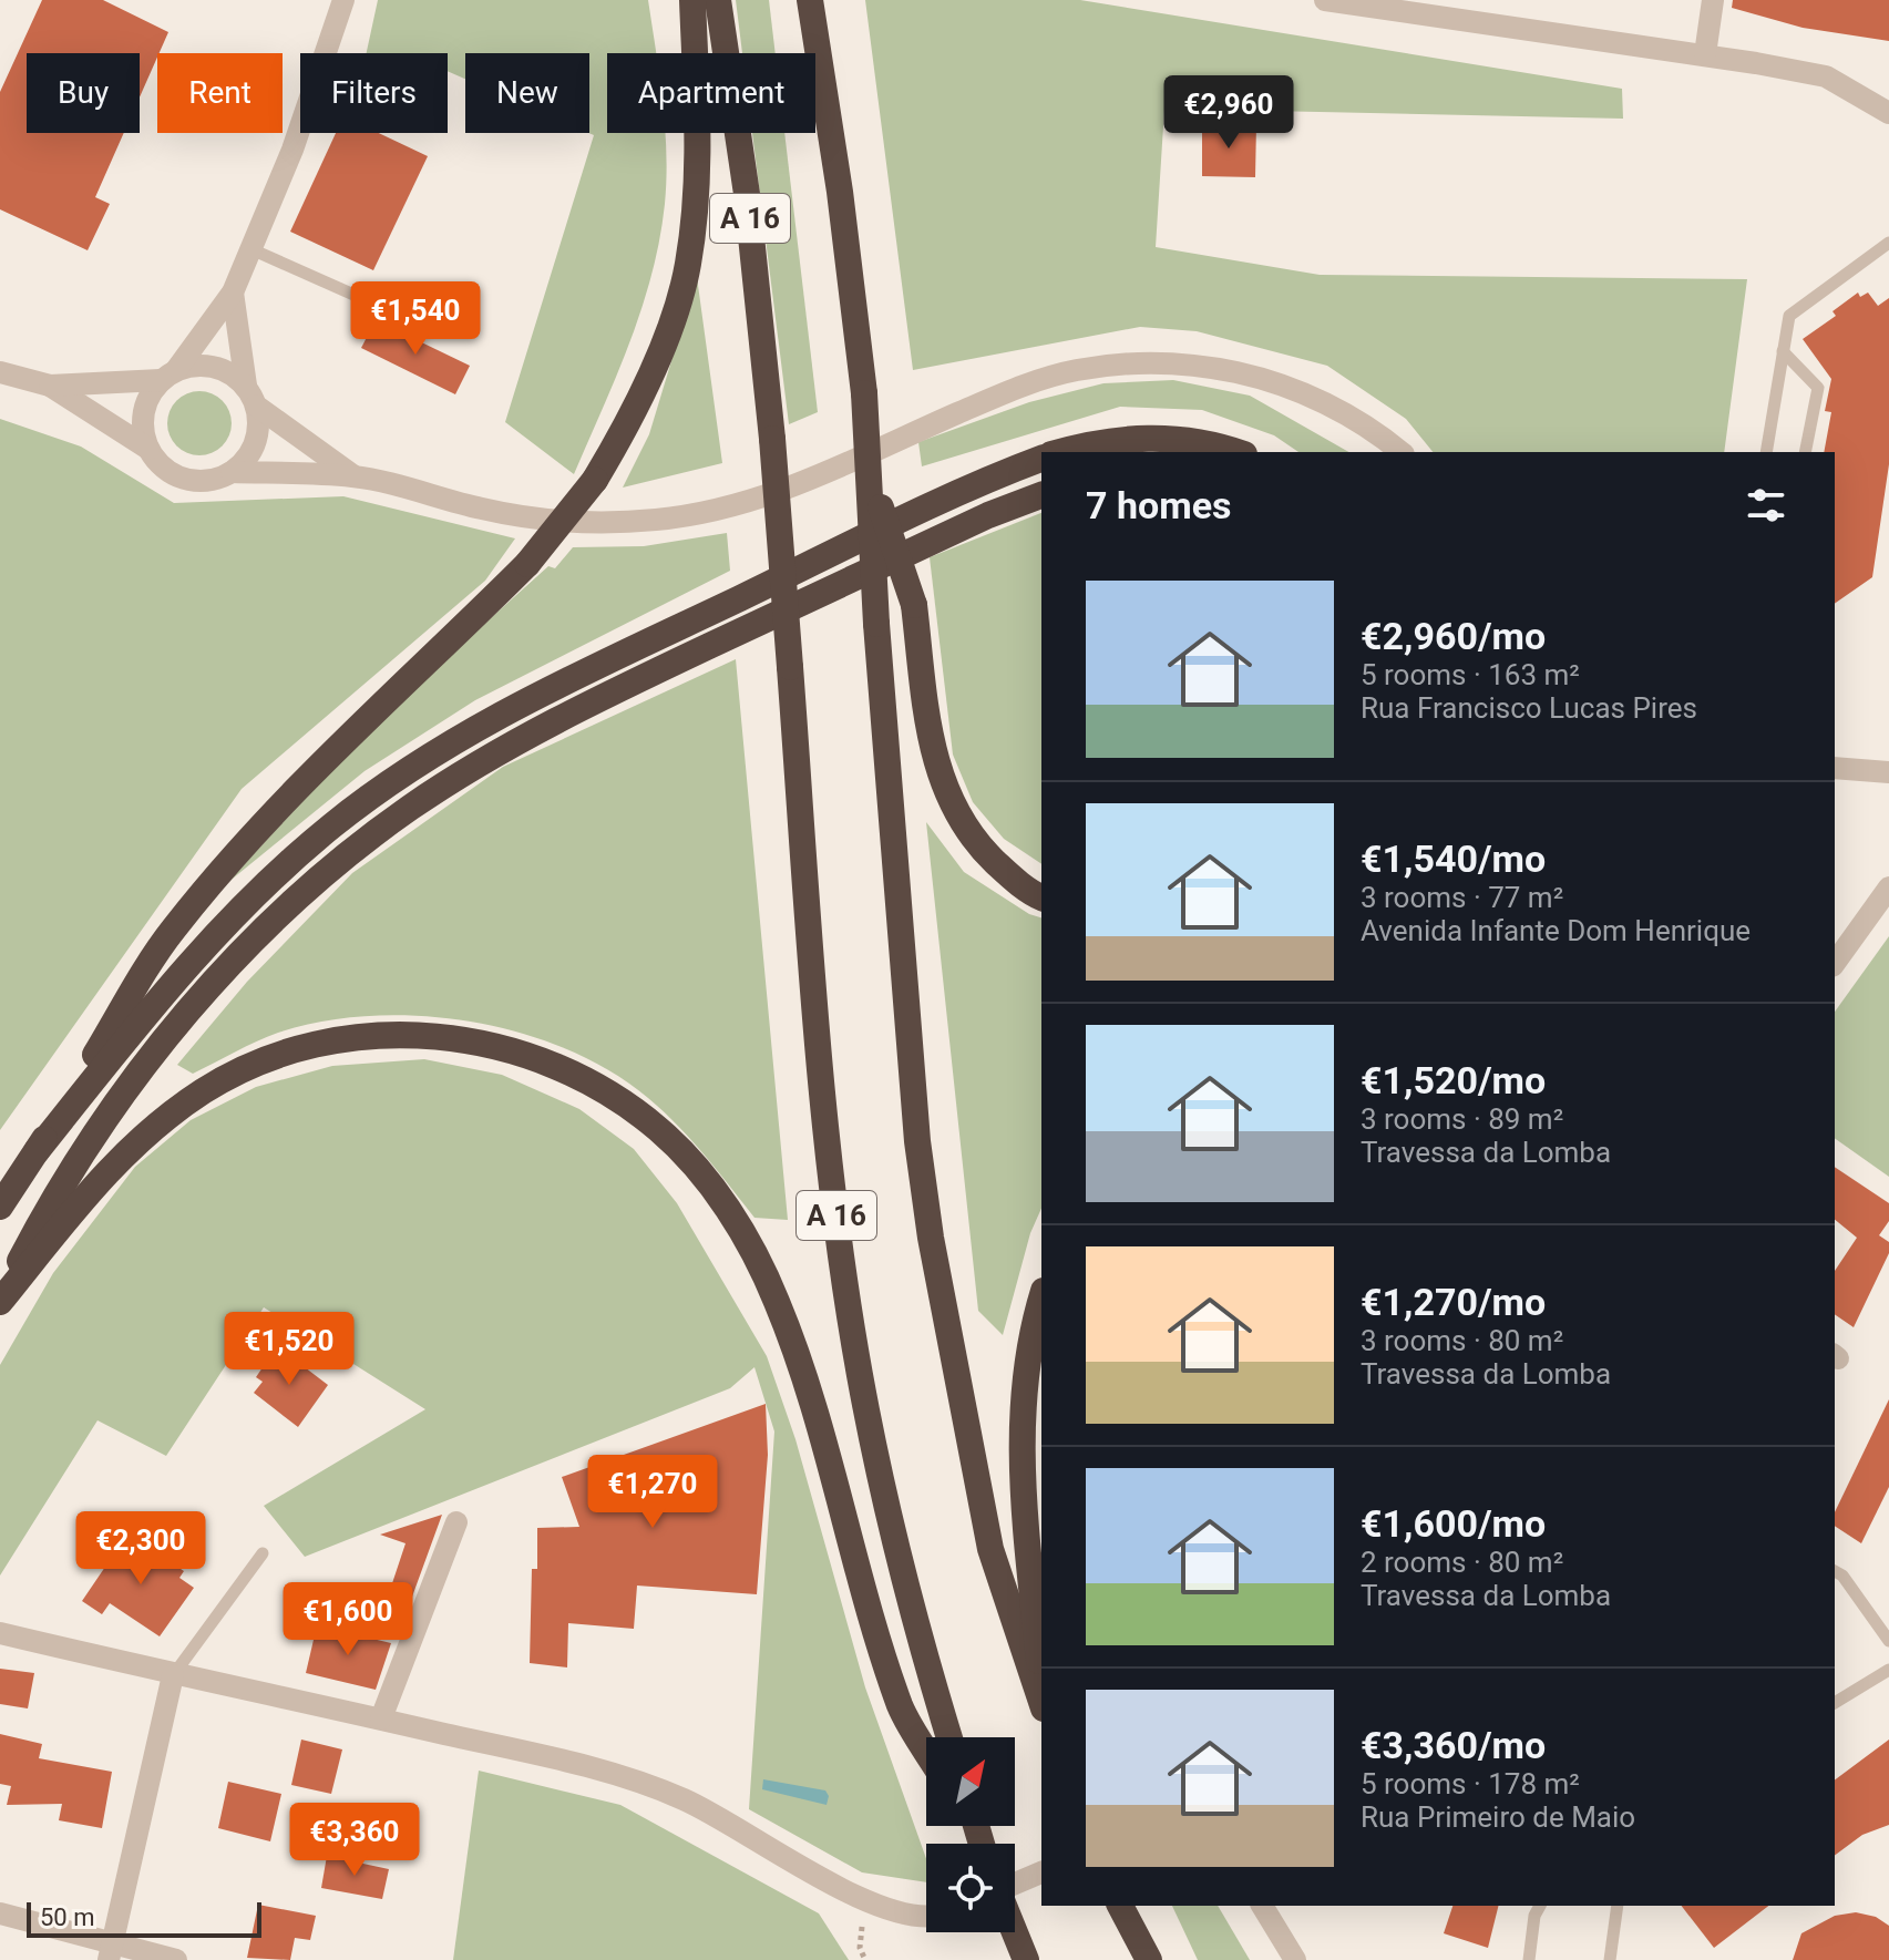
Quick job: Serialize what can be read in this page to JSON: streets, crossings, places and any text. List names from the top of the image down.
{
  "streets": {
    "highway": ["A 16"]
  },
  "scale_bar": "50 m",
  "north": "top right",
  "page": {
    "chip": [
      "Buy",
      "Rent",
      "Filters",
      "New",
      "Apartment"
    ],
    "price": [
      "€2,960",
      "€1,540",
      "€1,520",
      "€1,270",
      "€2,300",
      "€1,600",
      "€3,360"
    ],
    "heading": "7 homes",
    "list": [
      {
        "name": "€2,960/mo",
        "note": "5 rooms · 163 m² · Rua Francisco Lucas Pires"
      },
      {
        "name": "€1,540/mo",
        "note": "3 rooms · 77 m² · Avenida Infante Dom Henrique"
      },
      {
        "name": "€1,520/mo",
        "note": "3 rooms · 89 m² · Travessa da Lomba"
      },
      {
        "name": "€1,270/mo",
        "note": "3 rooms · 80 m² · Travessa da Lomba"
      },
      {
        "name": "€1,600/mo",
        "note": "2 rooms · 80 m² · Travessa da Lomba"
      },
      {
        "name": "€3,360/mo",
        "note": "5 rooms · 178 m² · Rua Primeiro de Maio"
      }
    ],
    "scale": "50 m"
  }
}
